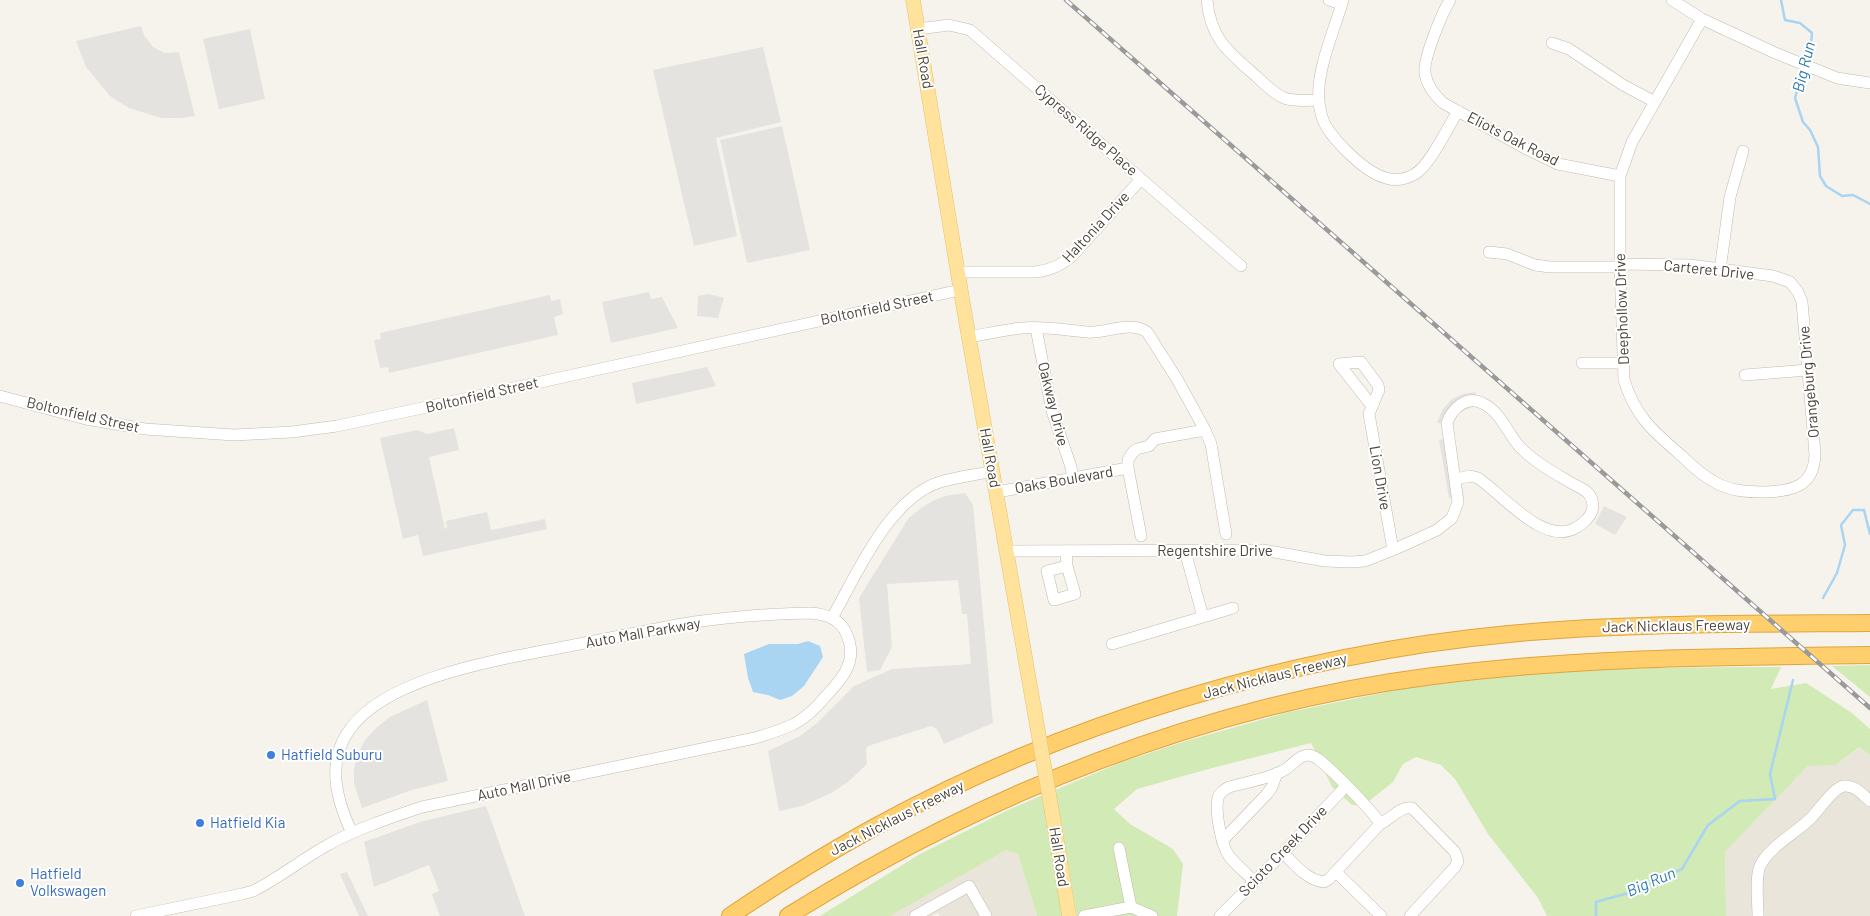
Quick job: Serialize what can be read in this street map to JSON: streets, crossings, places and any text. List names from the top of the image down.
{
  "streets": {
    "highway": ["Jack Nicklaus Freeway"],
    "main road": ["Hall Road"],
    "street": [
      "Cypress Ridge Place",
      "Eliots Oak Road",
      "Haltonia Drive",
      "Carteret Drive",
      "Boltonfield Street",
      "Deephollow Drive",
      "Orangeburg Drive",
      "Oakway Drive",
      "Lion Drive",
      "Oaks Boulevard",
      "Regentshire Drive",
      "Auto Mall Parkway",
      "Auto Mall Drive",
      "Scioto Creek Drive"
    ]
  },
  "crossings": [
    ["Hall Road", "Cypress Ridge Place"],
    ["Hall Road", "Haltonia Drive"],
    ["Hall Road", "Boltonfield Street"],
    ["Hall Road", "Oaks Boulevard"],
    ["Hall Road", "Regentshire Drive"],
    ["Cypress Ridge Place", "Haltonia Drive"],
    ["Eliots Oak Road", "Deephollow Drive"],
    ["Carteret Drive", "Deephollow Drive"],
    ["Carteret Drive", "Orangeburg Drive"],
    ["Deephollow Drive", "Orangeburg Drive"],
    ["Oakway Drive", "Oaks Boulevard"],
    ["Lion Drive", "Regentshire Drive"],
    ["Auto Mall Parkway", "Auto Mall Drive"]
  ],
  "water": ["Big Run"],
  "places": ["Hatfield Suburu", "Hatfield Kia", "Hatfield Volkswagen"]
}
